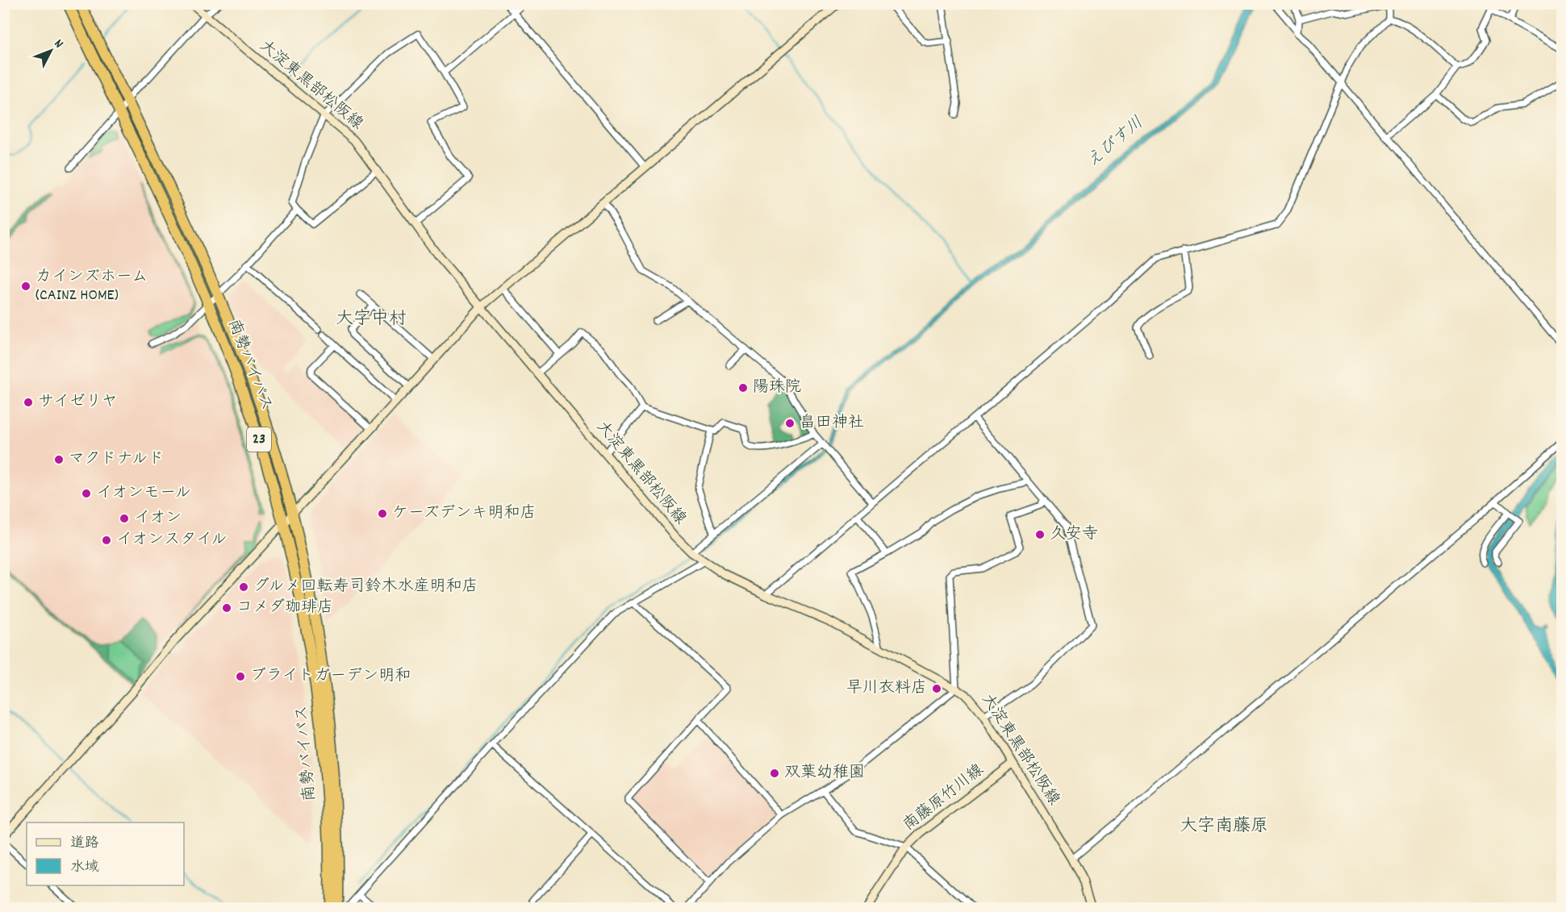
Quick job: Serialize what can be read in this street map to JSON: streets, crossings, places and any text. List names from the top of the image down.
{
  "streets": {
    "highway": ["南勢バイパス", "23"],
    "main road": ["大淀東黒部松阪線", "南藤原竹川線"]
  },
  "crossings": [
    ["大淀東黒部松阪線", "南藤原竹川線"]
  ],
  "districts": ["大字中村", "大字南藤原"],
  "water": ["えびす川"],
  "places": [
    "カインズホーム (CAINZ HOME)",
    "陽珠院",
    "サイゼリヤ",
    "畠田神社",
    "マクドナルド",
    "イオンモール",
    "ケーズデンキ明和店",
    "イオン",
    "久安寺",
    "イオンスタイル",
    "グルメ回転寿司鈴木水産明和店",
    "コメダ珈琲店",
    "ブライトガーデン明和",
    "早川衣料店",
    "双葉幼稚園"
  ],
  "legend": ["道路", "水域"],
  "north": "top right"
}
